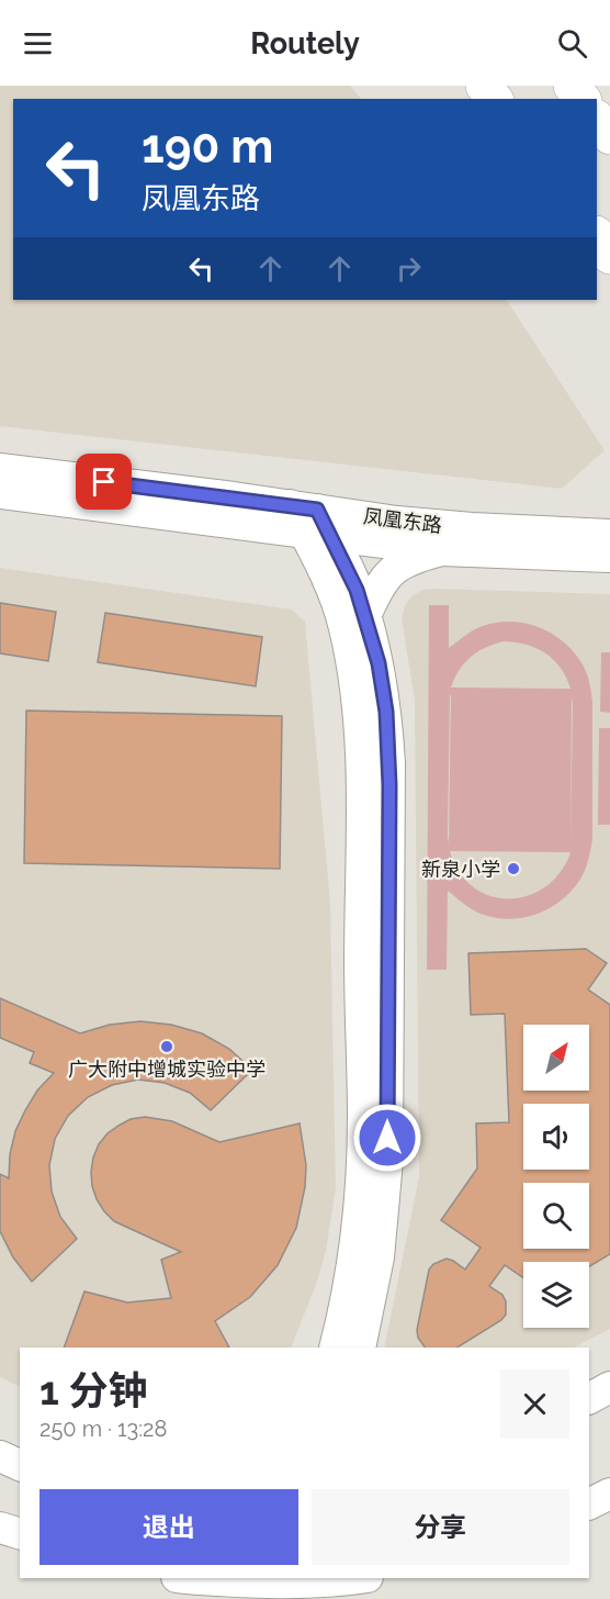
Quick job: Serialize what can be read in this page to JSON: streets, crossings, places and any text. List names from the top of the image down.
{
  "streets": {
    "street": ["凤凰东路"]
  },
  "places": ["新泉小学", "广大附中增城实验中学"],
  "north": "top right",
  "page": {
    "header": "Routely",
    "turn": ["190 m", "凤凰东路"],
    "heading": ["1 分钟", "250 m · 13:28"],
    "buttons": ["退出", "分享"]
  }
}
